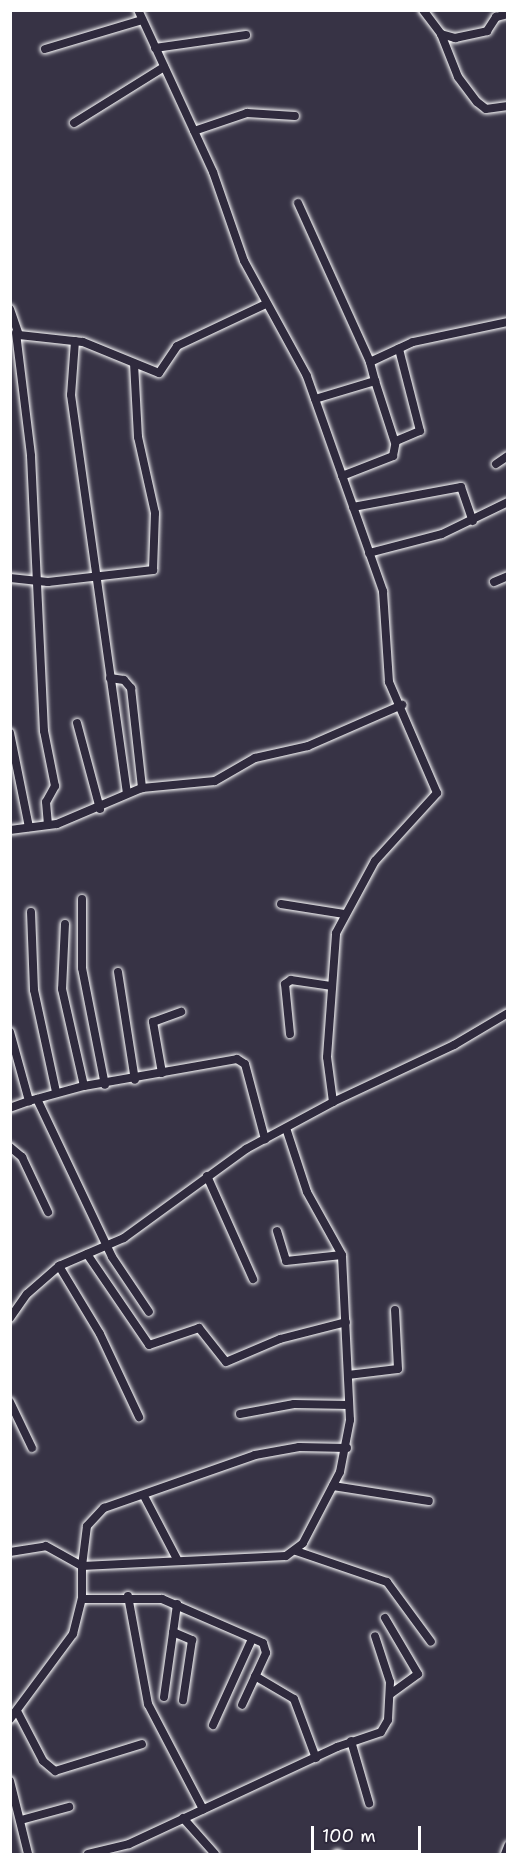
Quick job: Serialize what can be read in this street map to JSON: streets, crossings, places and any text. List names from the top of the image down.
{
  "scale_bar": "100 m"
}
